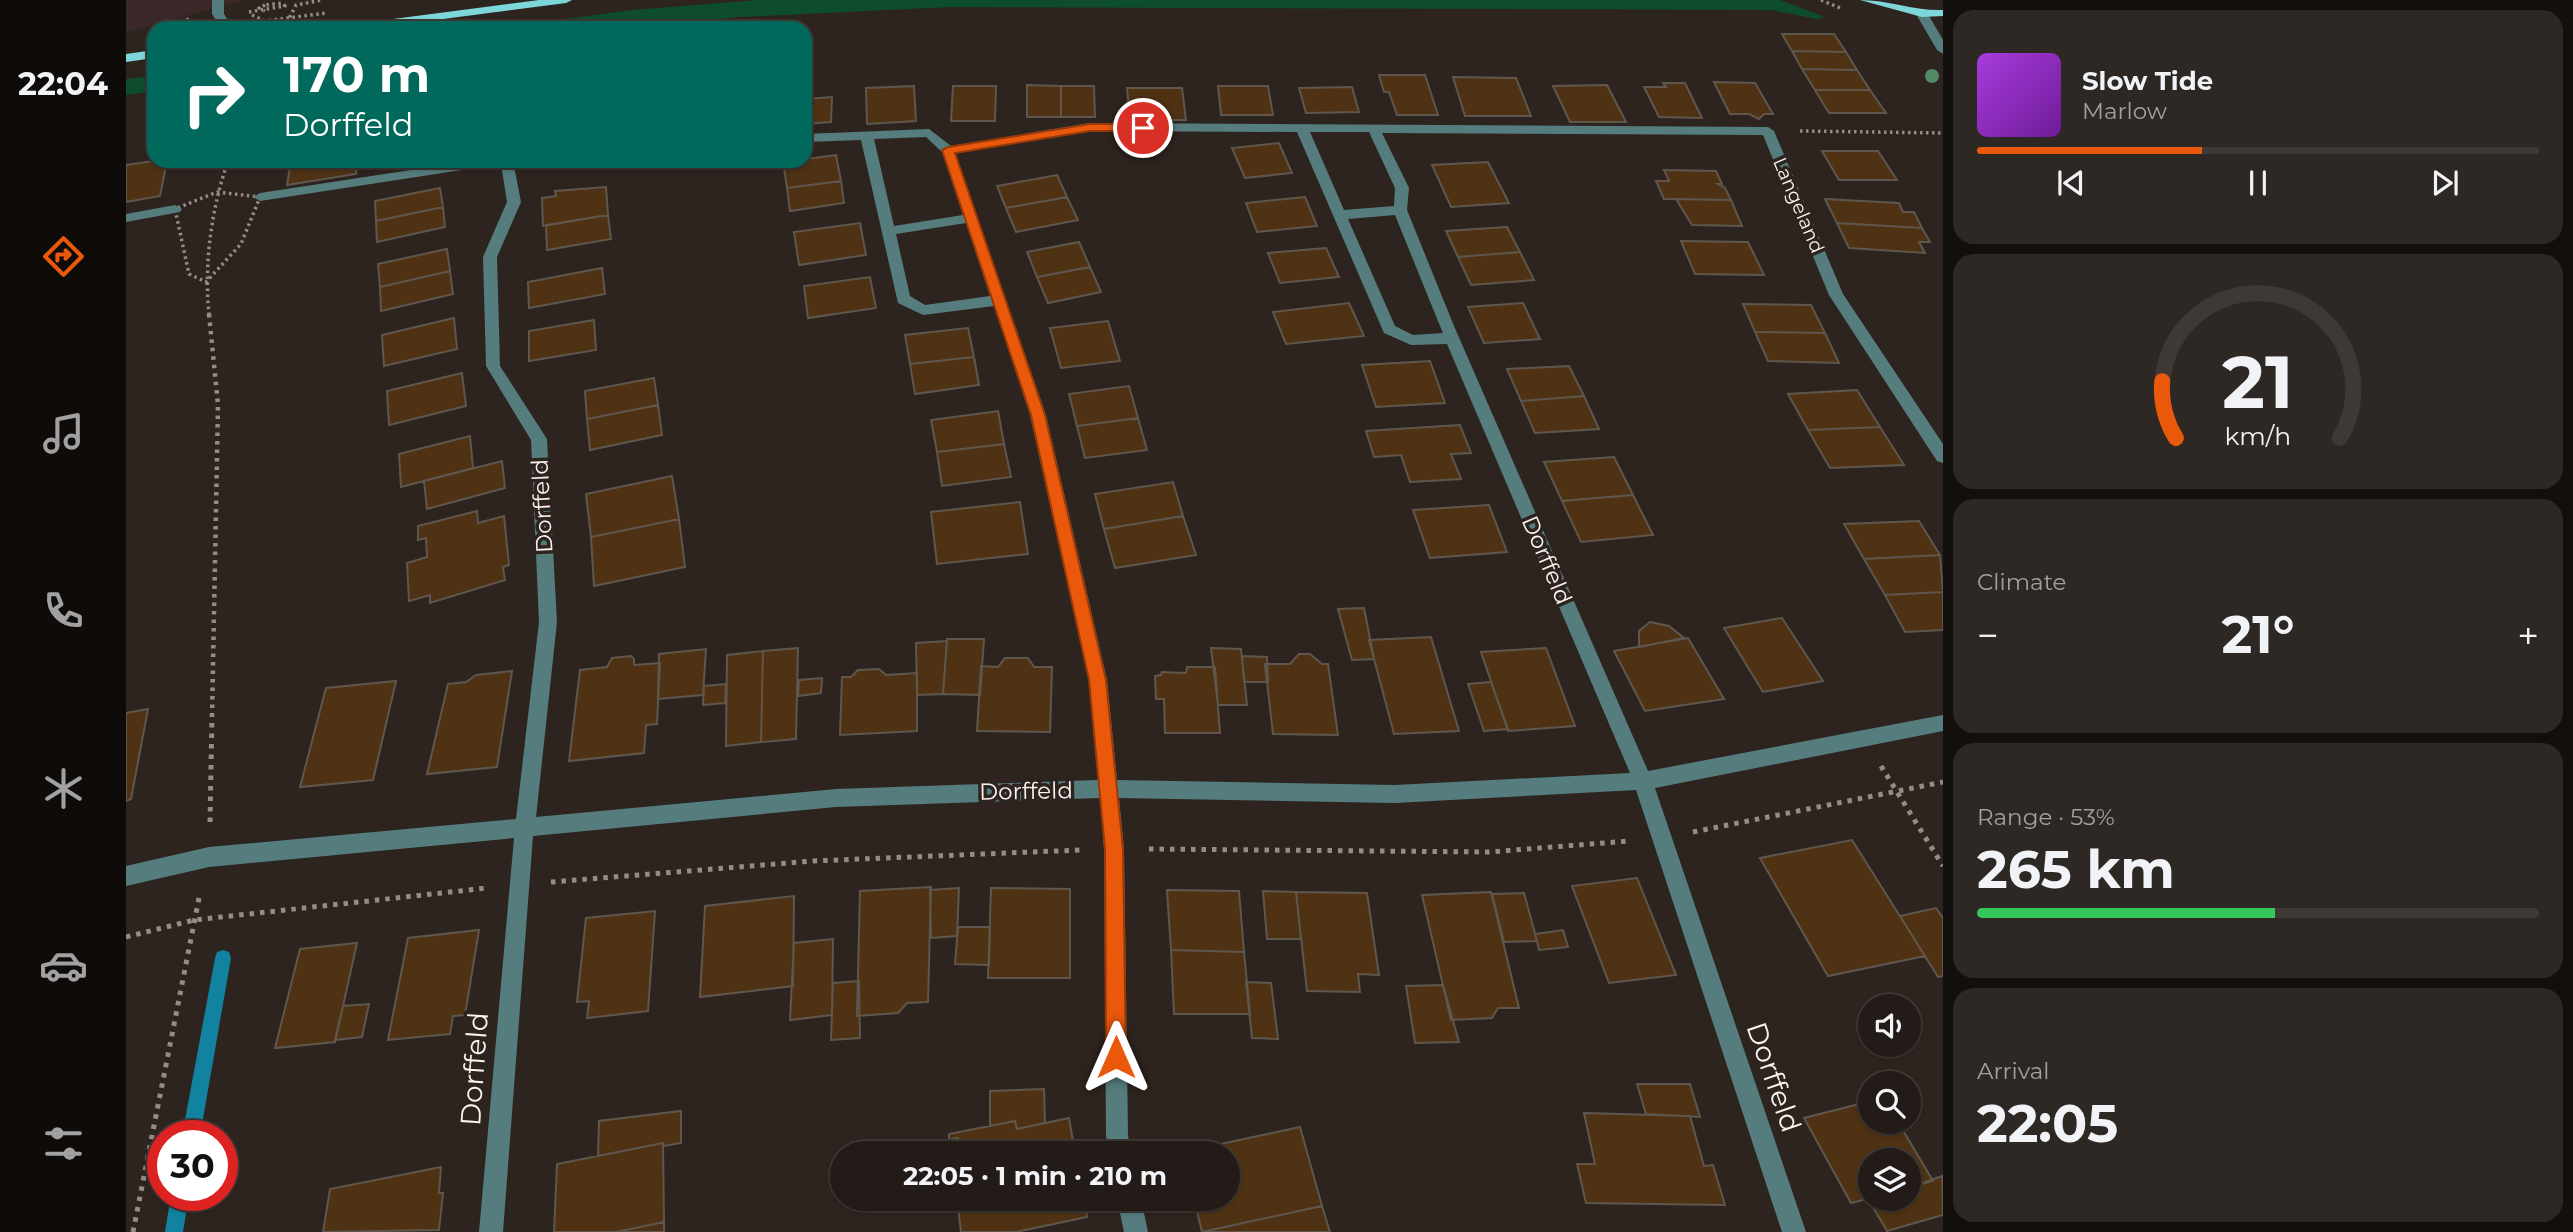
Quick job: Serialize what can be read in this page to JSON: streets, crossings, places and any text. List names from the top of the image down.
{
  "streets": {
    "street": ["Langeland", "Dorffeld"]
  },
  "crossings": [
    ["Langeland", "Dorffeld"]
  ],
  "page": {
    "tabs": "22:04",
    "turn": ["170 m", "Dorffeld"],
    "song": ["Slow Tide", "Marlow"],
    "tile": [
      "Climate",
      ["Range · 53%", "265 km"],
      ["Arrival", "22:05"]
    ],
    "heat": ["−", "21°", "+"],
    "limit": "30",
    "trip": "22:05 · 1 min · 210 m",
    "gauge": ["21", "km/h"]
  }
}
